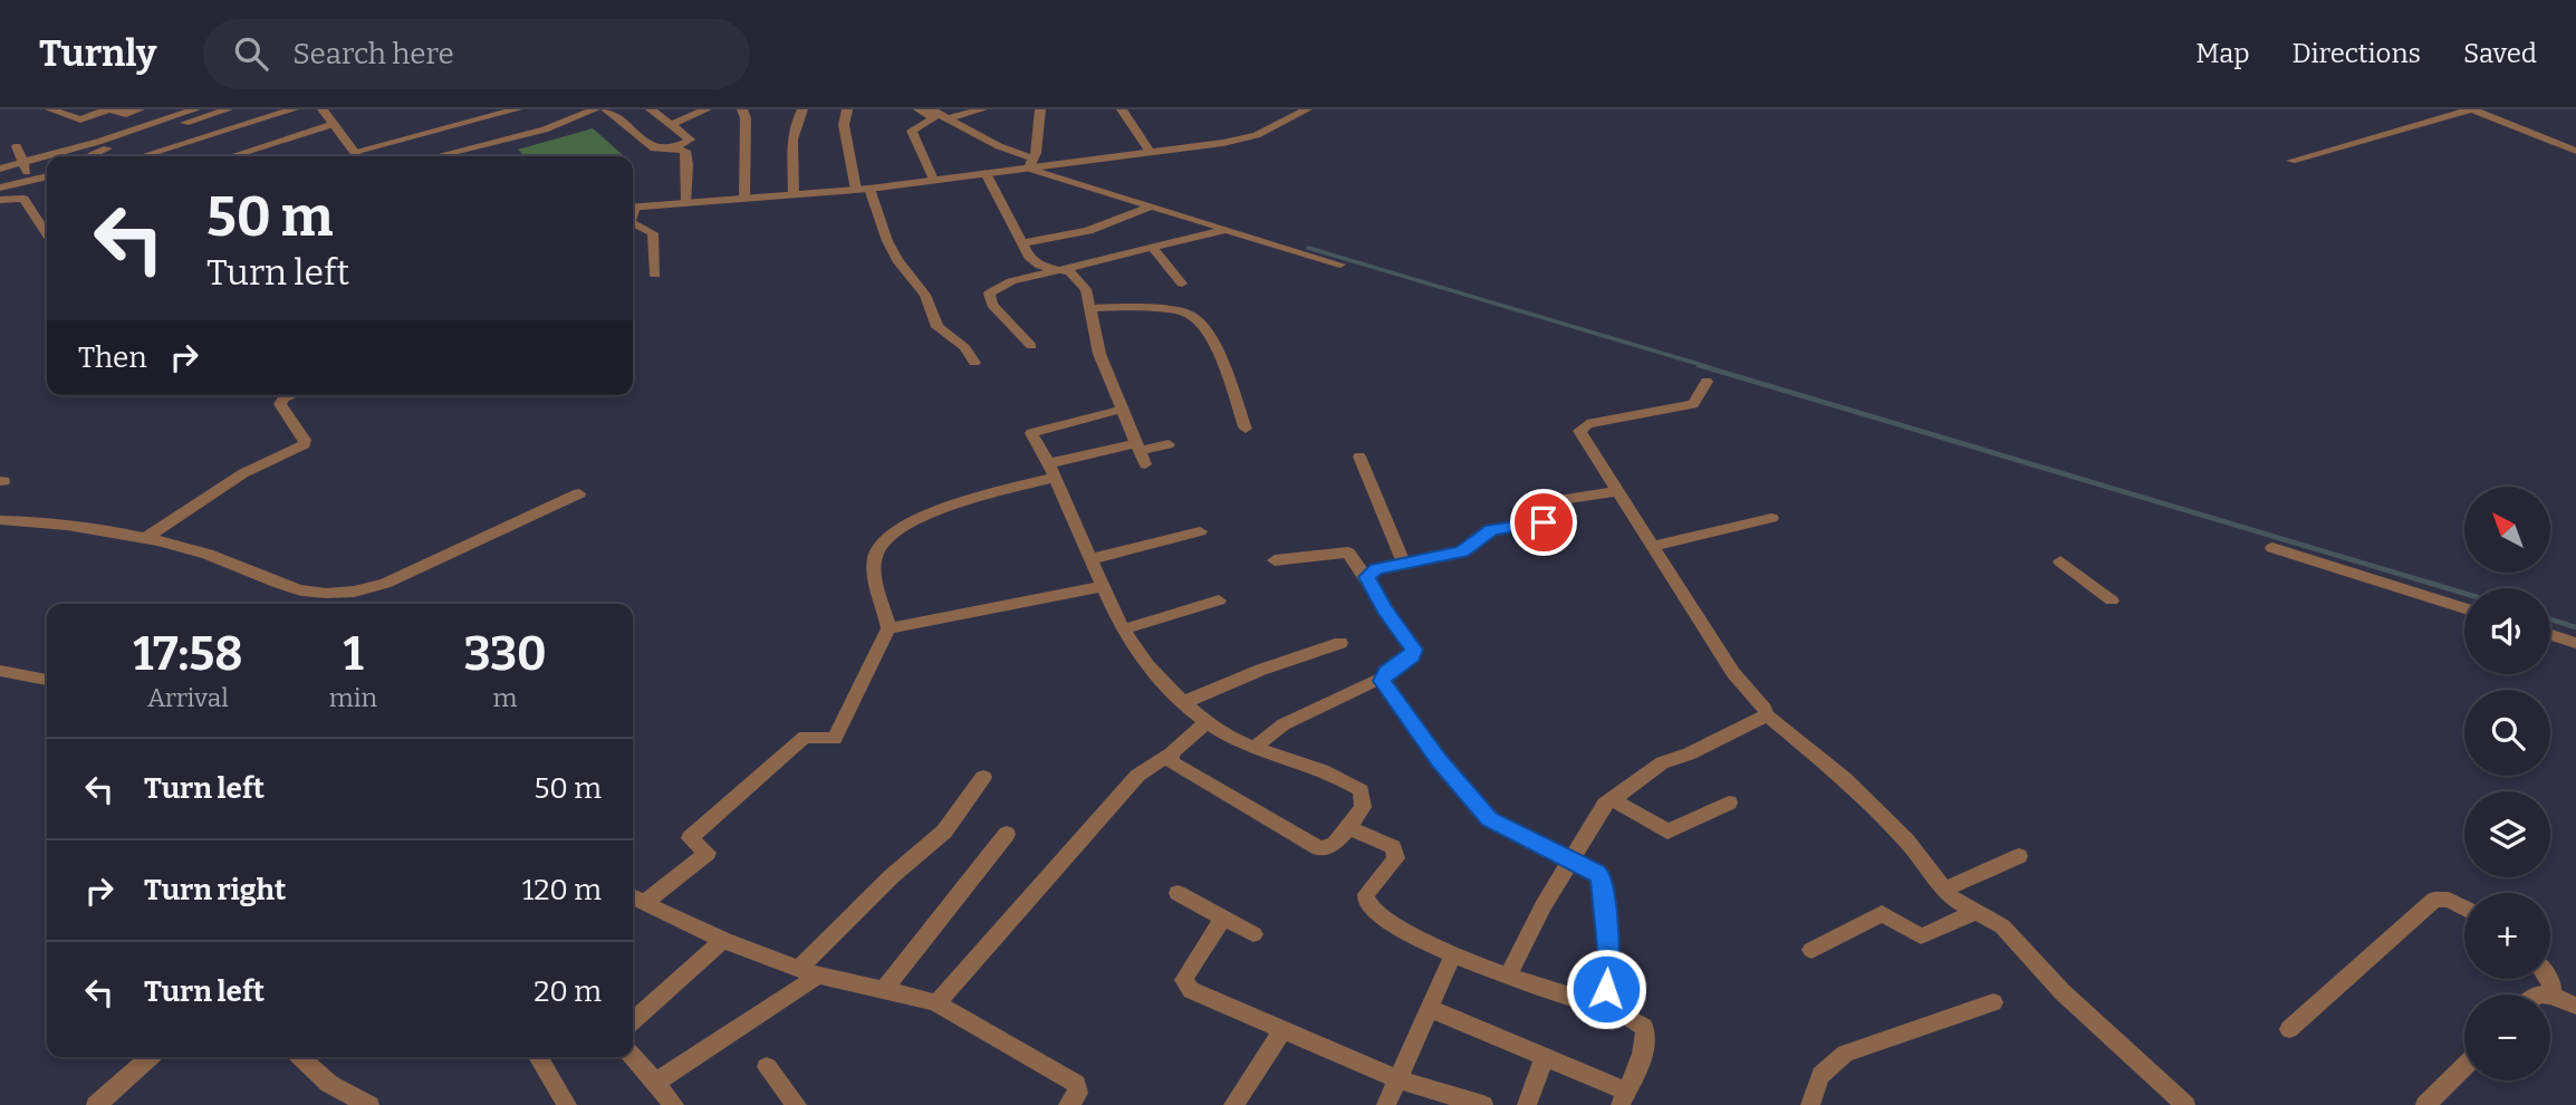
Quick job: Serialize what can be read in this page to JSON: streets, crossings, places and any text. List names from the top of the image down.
{
  "north": "top left",
  "page": {
    "header": "Turnly",
    "search": "Search here",
    "nav": ["Map", "Directions", "Saved"],
    "turn": ["50 m", "Turn left"],
    "then": "Then",
    "map_buttons": ["+", "−"],
    "eta": [
      "17:58",
      "Arrival",
      "1",
      "min",
      "330",
      "m"
    ],
    "list": [
      {
        "name": "Turn left",
        "value": "50 m"
      },
      {
        "name": "Turn right",
        "value": "120 m"
      },
      {
        "name": "Turn left",
        "value": "20 m"
      }
    ]
  }
}
